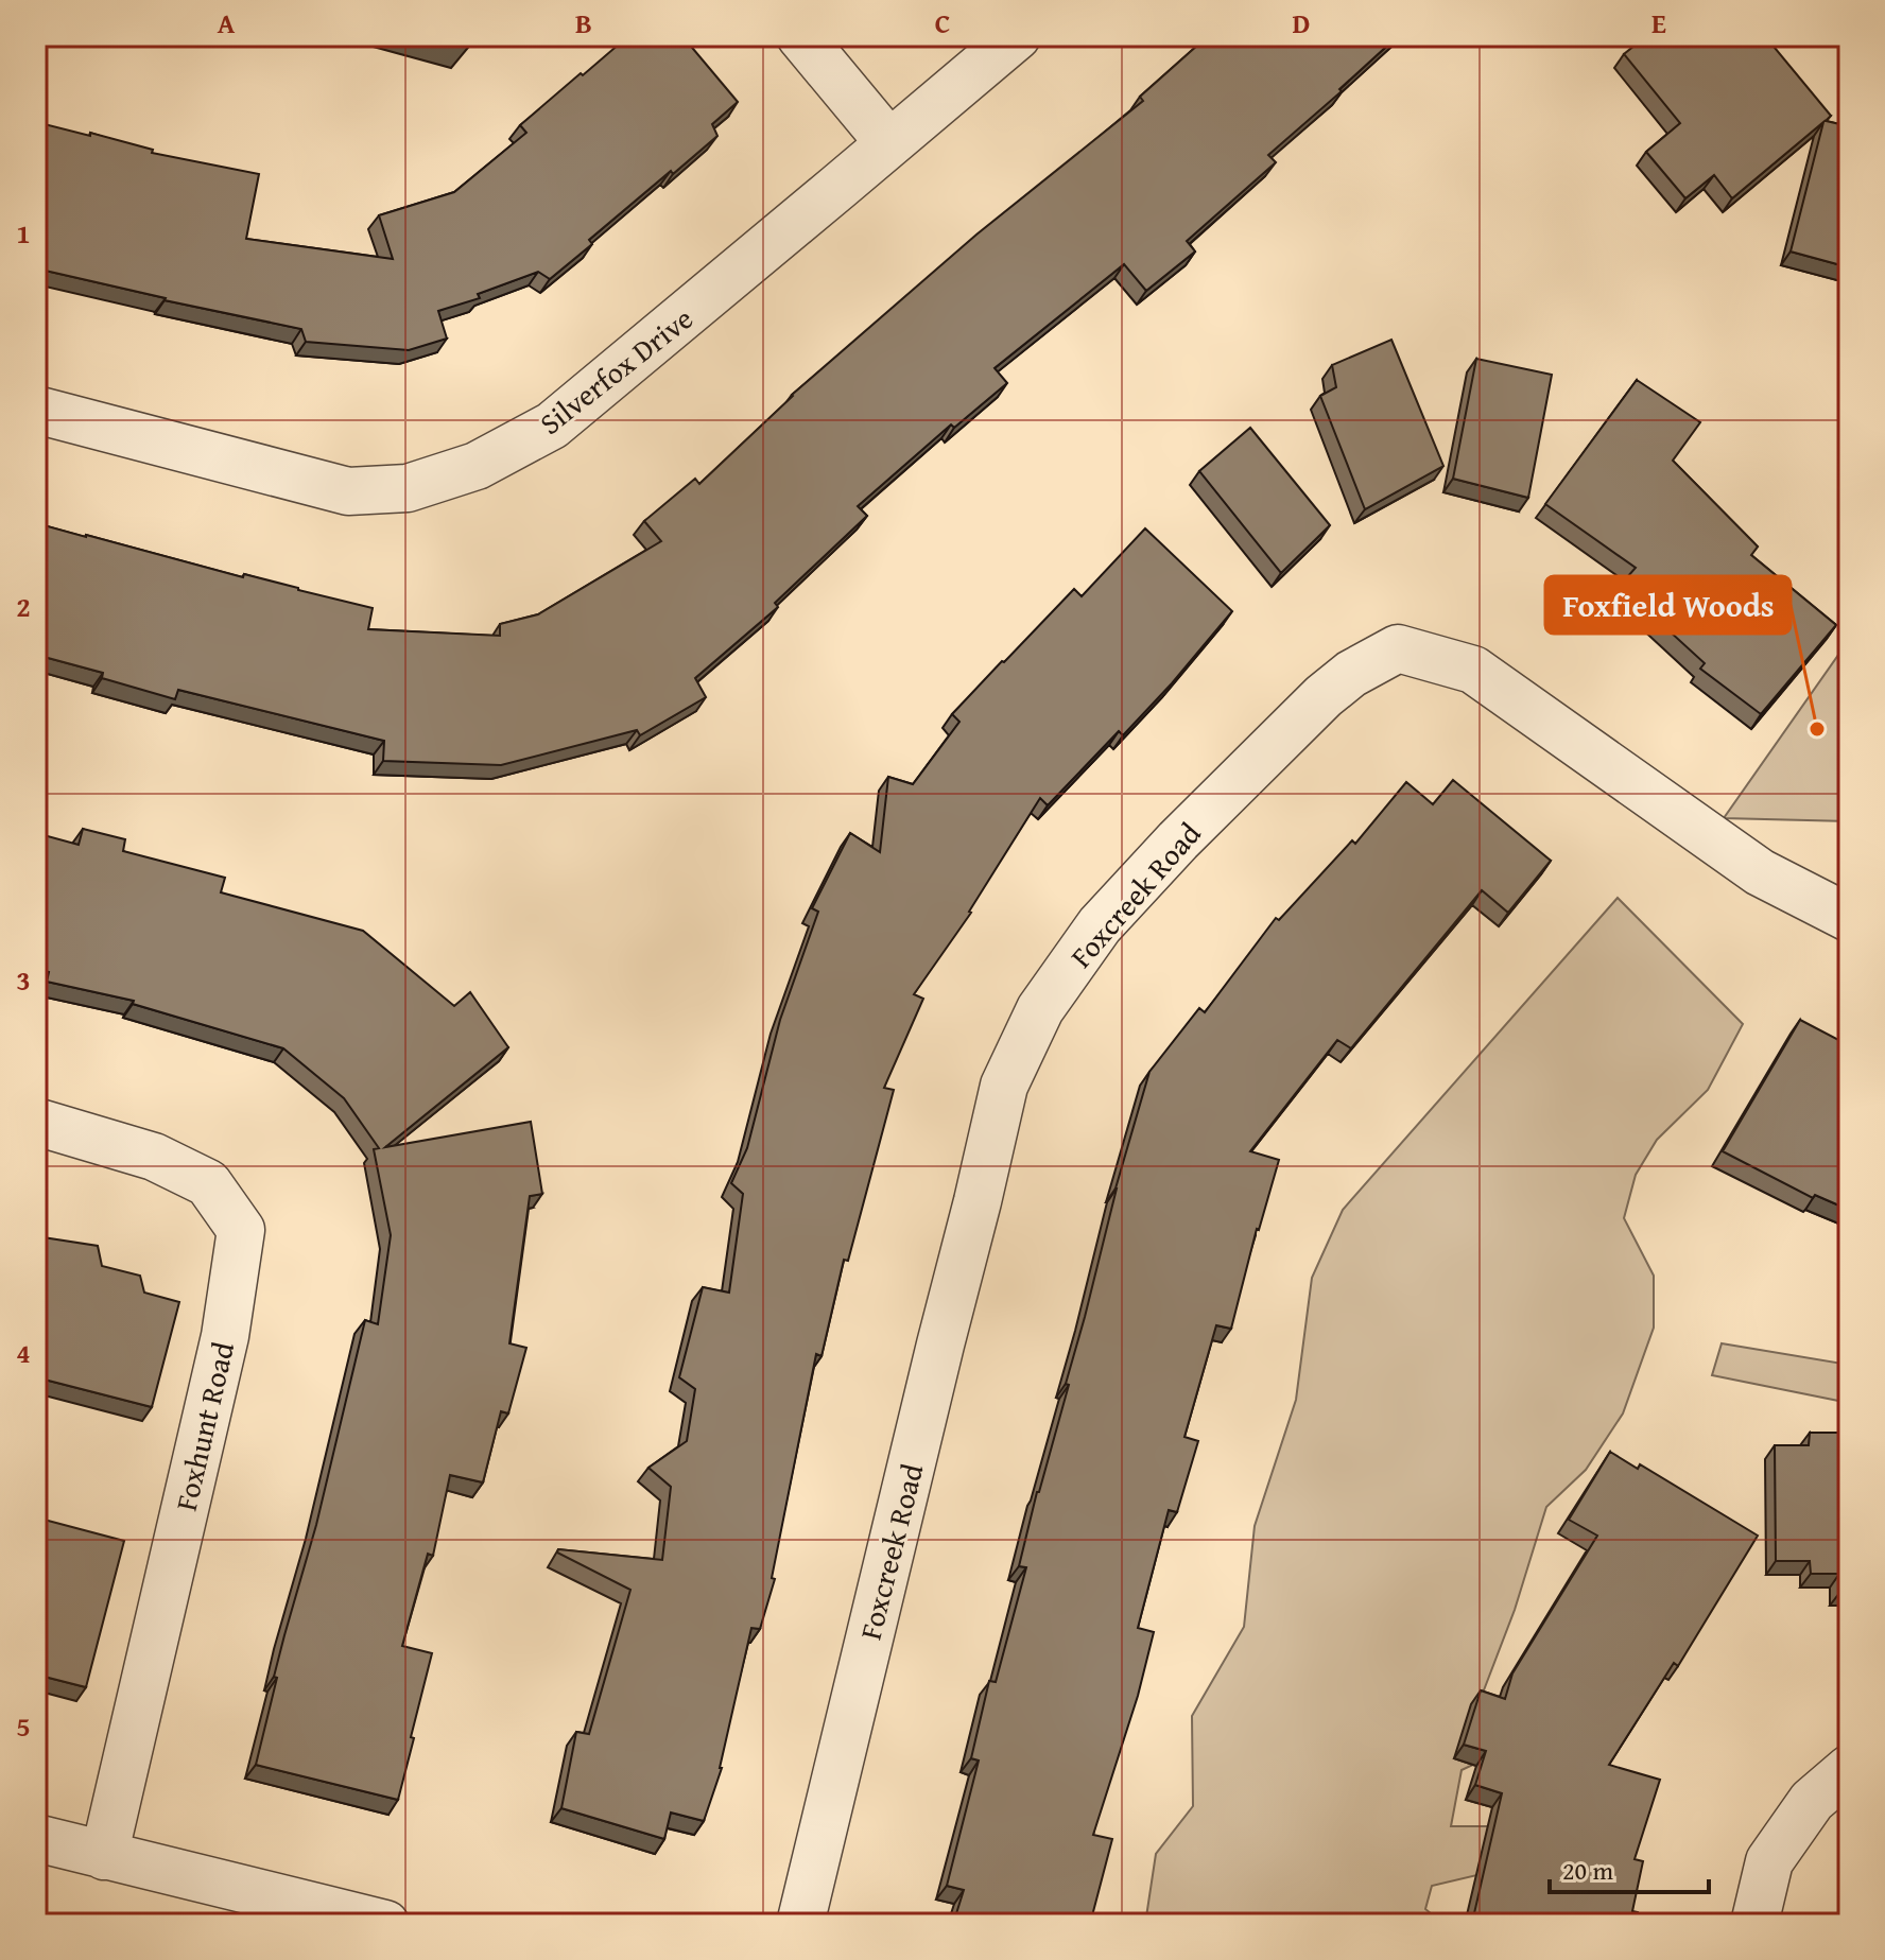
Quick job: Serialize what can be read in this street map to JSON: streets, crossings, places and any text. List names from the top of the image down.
{
  "streets": {
    "street": ["Silverfox Drive", "Foxcreek Road", "Foxhunt Road"]
  },
  "places": ["Foxfield Woods"],
  "scale_bar": "20 m",
  "grid": {
    "columns": [
      "A",
      "B",
      "C",
      "D",
      "E"
    ],
    "rows": [
      "1",
      "2",
      "3",
      "4",
      "5"
    ]
  }
}
